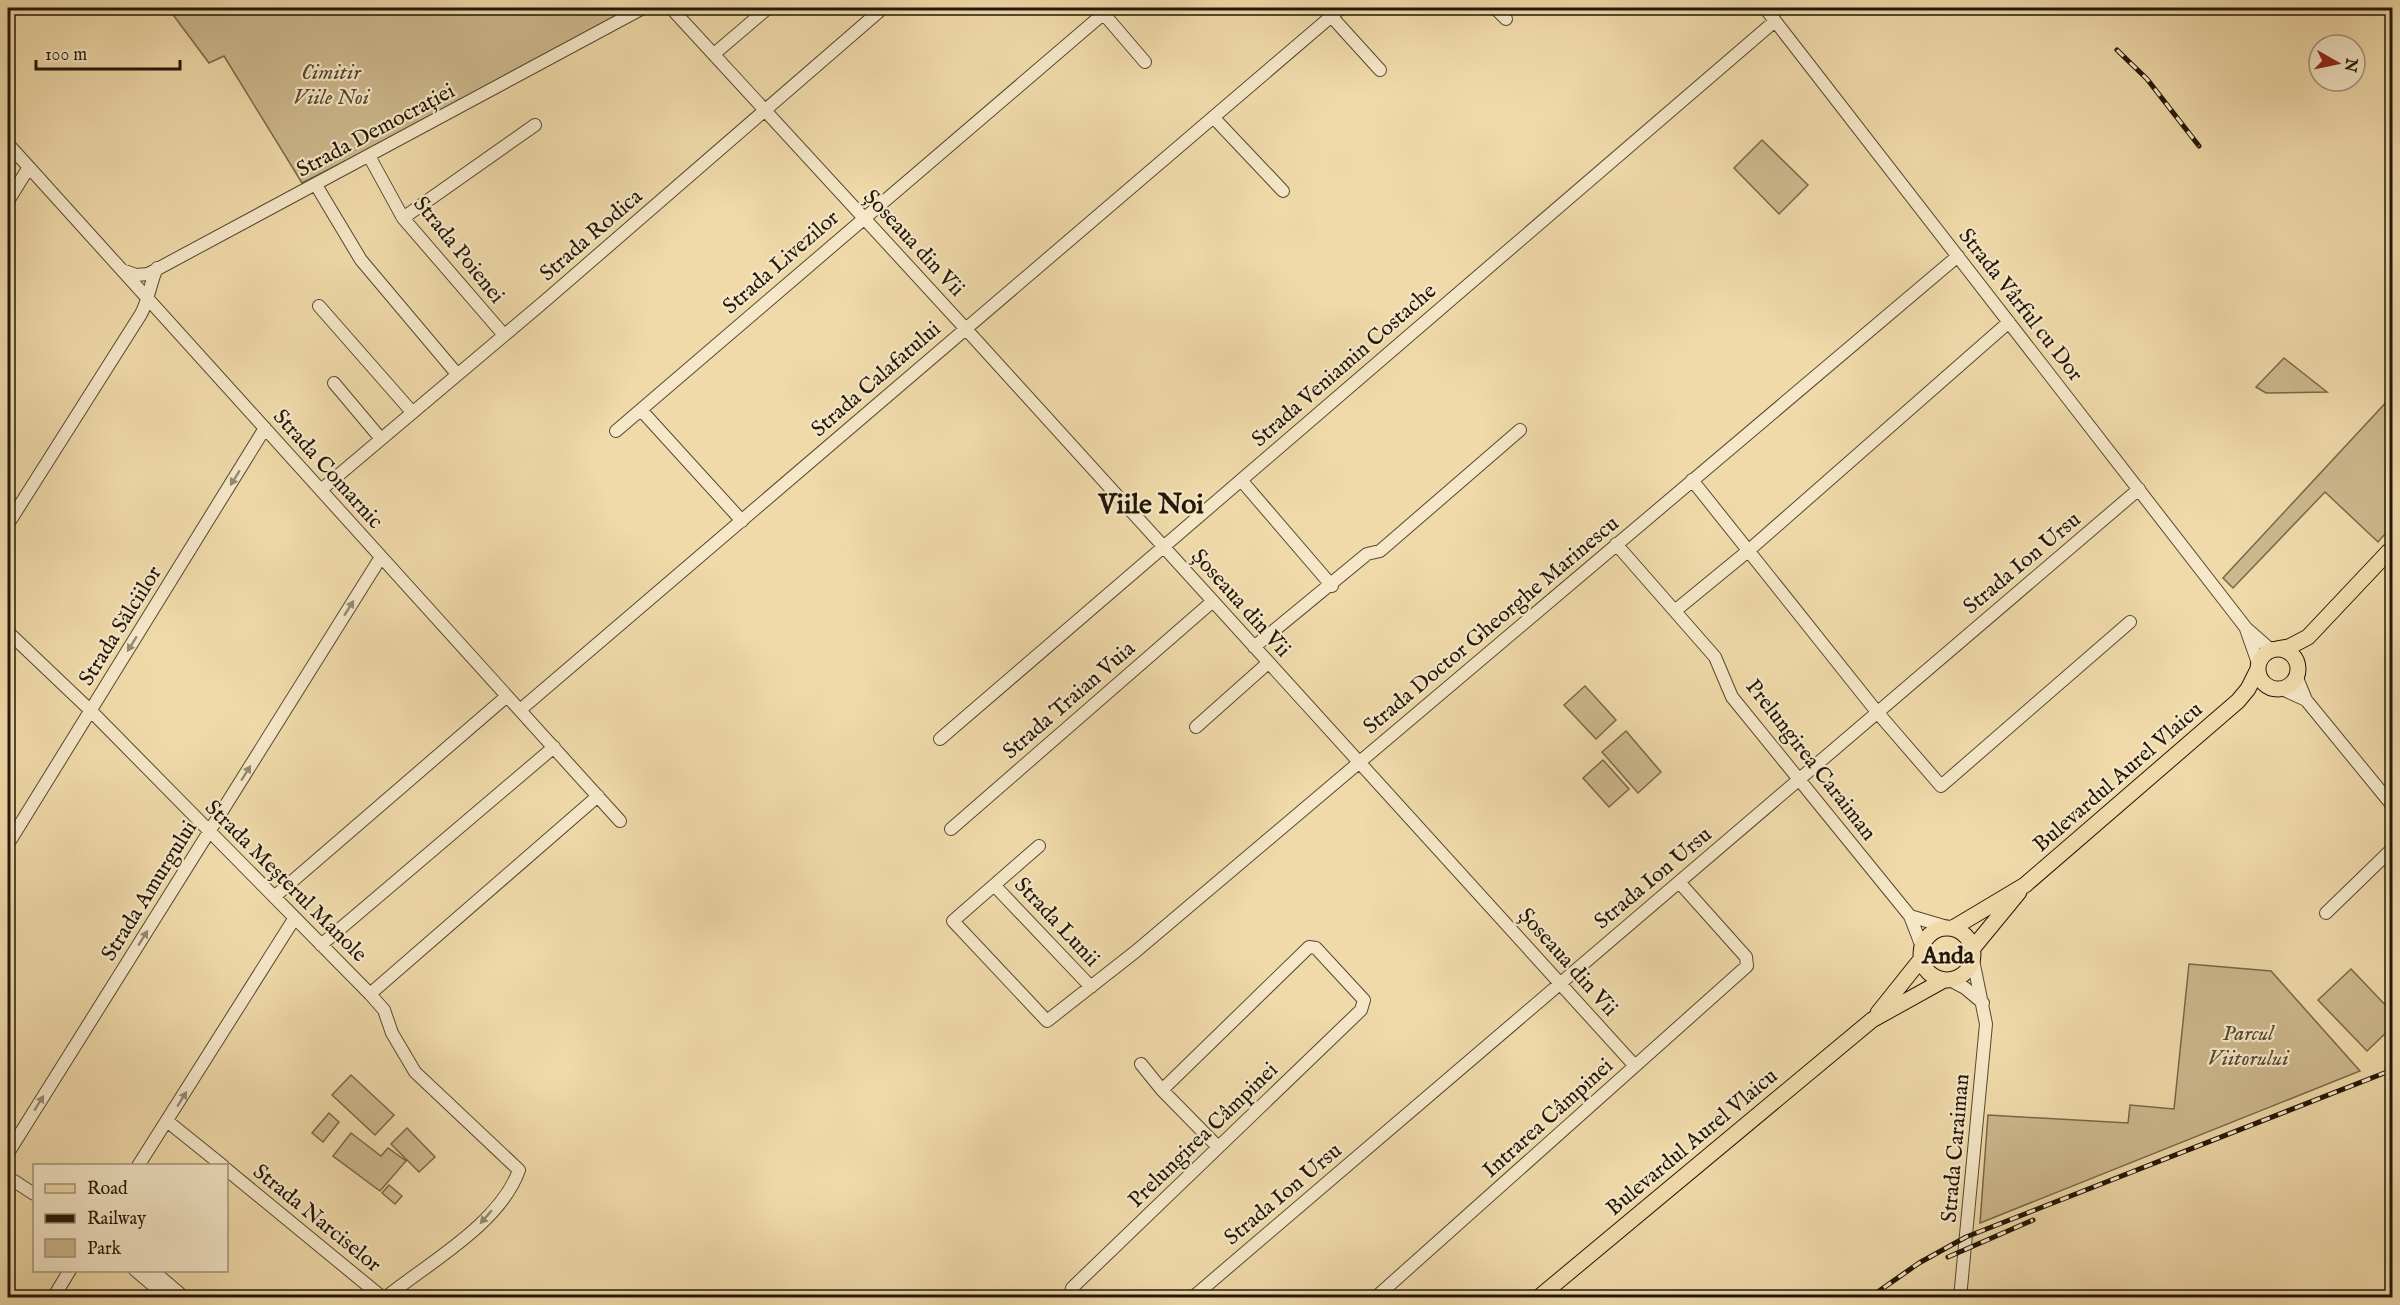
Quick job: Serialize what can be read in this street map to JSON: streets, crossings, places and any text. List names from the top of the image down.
{
  "streets": {
    "main road": ["Bulevardul Aurel Vlaicu"],
    "street": [
      "Strada Democrației",
      "Strada Rodica",
      "Șoseaua din Vii",
      "Strada Poienei",
      "Strada Livezilor",
      "Strada Vârful cu Dor",
      "Strada Veniamin Costache",
      "Strada Calafatului",
      "Strada Comarnic",
      "Strada Ion Ursu",
      "Strada Doctor Gheorghe Marinescu",
      "Strada Sălciilor",
      "Strada Traian Vuia",
      "Prelungirea Caraiman",
      "Strada Meșterul Manole",
      "Strada Amurgului",
      "Strada Lunii",
      "Intrarea Câmpinei",
      "Prelungirea Câmpinei",
      "Strada Caraiman",
      "Strada Narciselor"
    ]
  },
  "crossings": [
    ["Strada Democrației", "Strada Poienei"],
    ["Strada Democrației", "Strada Comarnic"],
    ["Strada Rodica", "Șoseaua din Vii"],
    ["Strada Rodica", "Strada Poienei"],
    ["Strada Rodica", "Strada Comarnic"],
    ["Șoseaua din Vii", "Strada Livezilor"],
    ["Șoseaua din Vii", "Strada Veniamin Costache"],
    ["Șoseaua din Vii", "Strada Calafatului"],
    ["Șoseaua din Vii", "Strada Ion Ursu"],
    ["Șoseaua din Vii", "Strada Doctor Gheorghe Marinescu"],
    ["Șoseaua din Vii", "Strada Traian Vuia"],
    ["Șoseaua din Vii", "Intrarea Câmpinei"],
    ["Strada Vârful cu Dor", "Strada Veniamin Costache"],
    ["Strada Vârful cu Dor", "Strada Ion Ursu"],
    ["Strada Vârful cu Dor", "Strada Doctor Gheorghe Marinescu"],
    ["Strada Vârful cu Dor", "Bulevardul Aurel Vlaicu"],
    ["Strada Calafatului", "Strada Comarnic"],
    ["Strada Comarnic", "Strada Sălciilor"],
    ["Strada Comarnic", "Strada Amurgului"],
    ["Strada Ion Ursu", "Prelungirea Caraiman"],
    ["Strada Ion Ursu", "Intrarea Câmpinei"],
    ["Strada Doctor Gheorghe Marinescu", "Prelungirea Caraiman"],
    ["Strada Doctor Gheorghe Marinescu", "Strada Lunii"],
    ["Strada Sălciilor", "Strada Meșterul Manole"],
    ["Prelungirea Caraiman", "Bulevardul Aurel Vlaicu"],
    ["Prelungirea Caraiman", "Strada Caraiman"],
    ["Bulevardul Aurel Vlaicu", "Strada Caraiman"],
    ["Strada Meșterul Manole", "Strada Amurgului"],
    ["Strada Meșterul Manole", "Strada Narciselor"]
  ],
  "one_way": ["Strada Sălciilor", "Strada Amurgului"],
  "districts": ["Viile Noi", "Anda"],
  "parks": ["Cimitir Viile Noi", "Parcul Viitorului"],
  "legend": ["Road", "Railway", "Park"],
  "scale_bar": "100 m",
  "north": "right"
}
